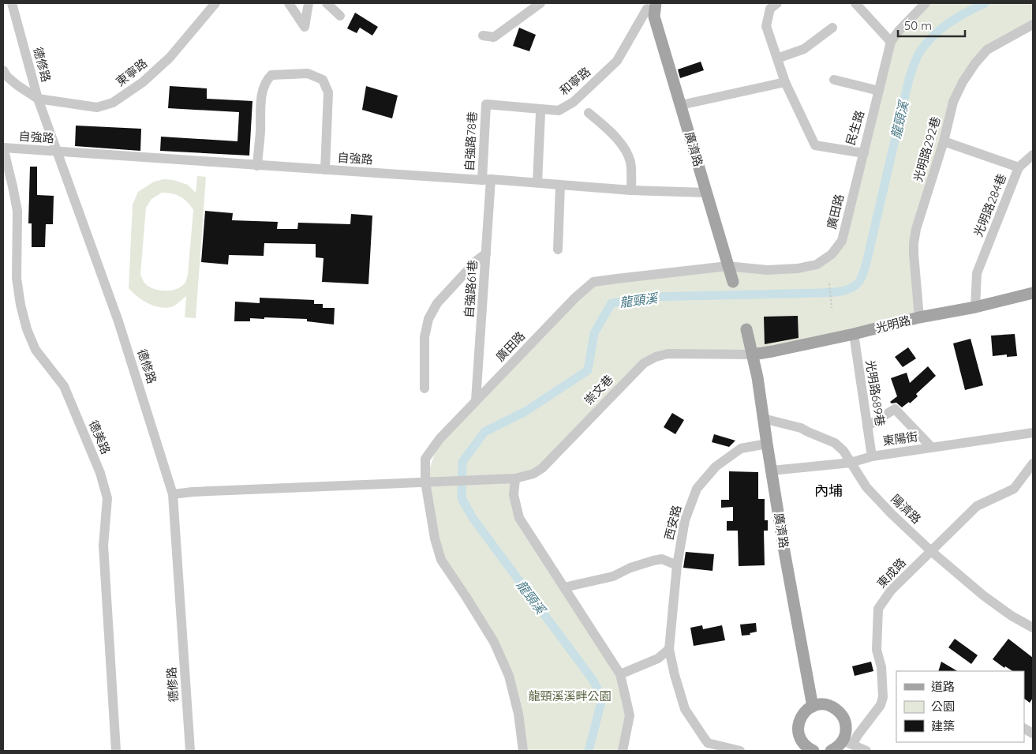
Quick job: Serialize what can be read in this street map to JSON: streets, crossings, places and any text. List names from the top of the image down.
{
  "streets": {
    "main road": ["廣濟路", "光明路"],
    "street": [
      "德修路",
      "東寧路",
      "和寧路",
      "民生路",
      "自強路",
      "自強路78巷",
      "光明路292巷",
      "光明路284巷",
      "廣田路",
      "自強路61巷",
      "崇文巷",
      "光明路689巷",
      "德美路",
      "東陽街",
      "陽濟路",
      "西安路",
      "東成路"
    ]
  },
  "crossings": [
    ["德修路", "東寧路"],
    ["德修路", "自強路"],
    ["德修路", "崇文巷"],
    ["和寧路", "自強路78巷"],
    ["和寧路", "廣濟路"],
    ["民生路", "廣田路"],
    ["自強路", "自強路78巷"],
    ["自強路", "廣濟路"],
    ["自強路", "自強路61巷"],
    ["自強路", "德美路"],
    ["自強路78巷", "自強路61巷"],
    ["廣濟路", "廣田路"],
    ["廣濟路", "光明路"],
    ["廣濟路", "崇文巷"],
    ["廣濟路", "東陽街"],
    ["廣濟路", "陽濟路"],
    ["廣濟路", "西安路"],
    ["光明路292巷", "光明路284巷"],
    ["光明路292巷", "光明路"],
    ["光明路284巷", "光明路"],
    ["廣田路", "自強路61巷"],
    ["廣田路", "崇文巷"],
    ["光明路", "崇文巷"],
    ["光明路", "光明路689巷"],
    ["光明路689巷", "東陽街"],
    ["東陽街", "陽濟路"],
    ["陽濟路", "東成路"]
  ],
  "districts": ["內埔"],
  "water": ["龍頸溪"],
  "parks": ["龍頸溪溪畔公園"],
  "legend": ["道路", "公園", "建築"],
  "scale_bar": "50 m"
}
